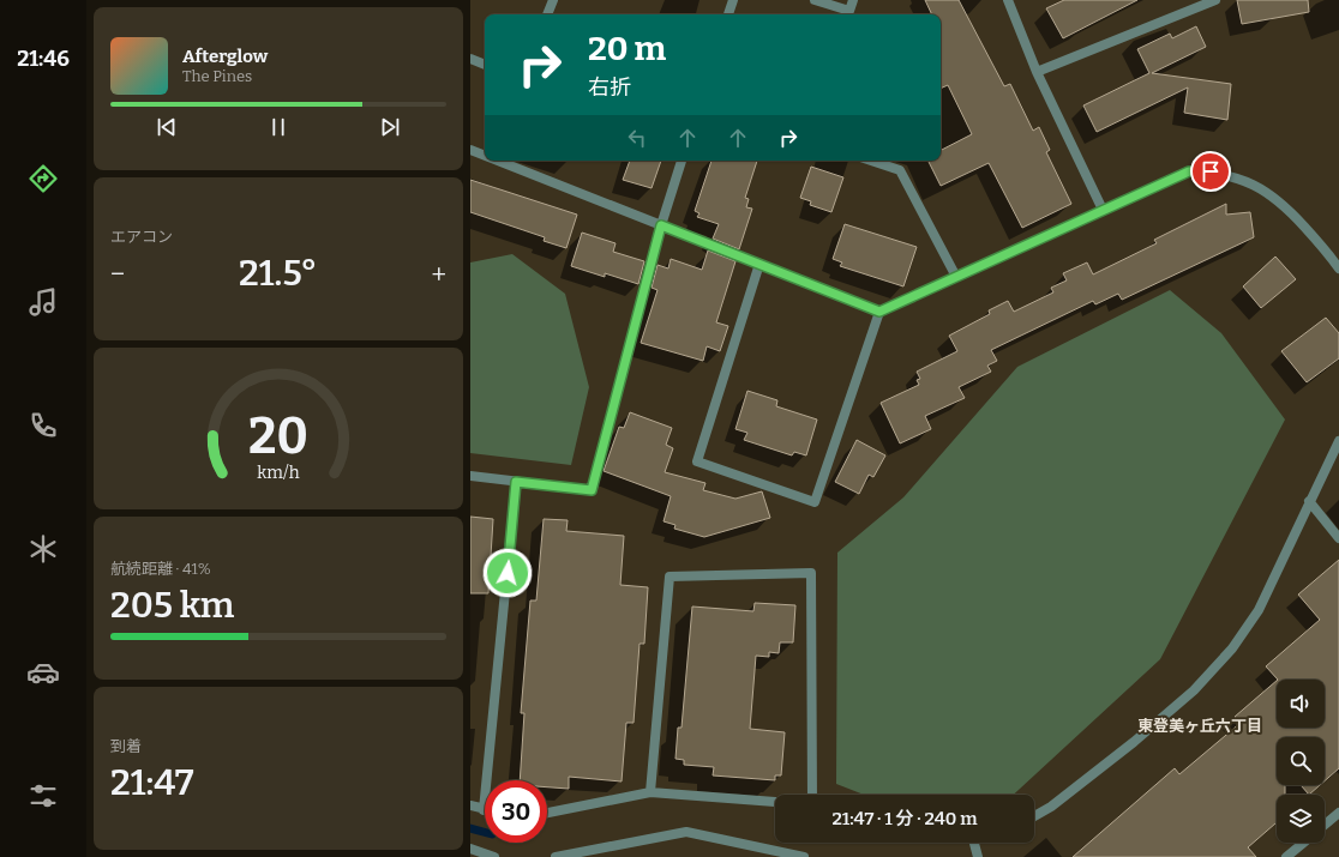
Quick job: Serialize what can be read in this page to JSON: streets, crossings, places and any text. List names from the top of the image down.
{
  "districts": ["東登美ヶ丘六丁目"],
  "page": {
    "tabs": "21:46",
    "turn": ["20 m", "右折"],
    "song": ["Afterglow", "The Pines"],
    "tile": [
      "エアコン",
      ["航続距離 · 41%", "205 km"],
      ["到着", "21:47"]
    ],
    "heat": ["−", "21.5°", "+"],
    "limit": "30",
    "trip": "21:47 · 1 分 · 240 m",
    "gauge": ["20", "km/h"]
  }
}
